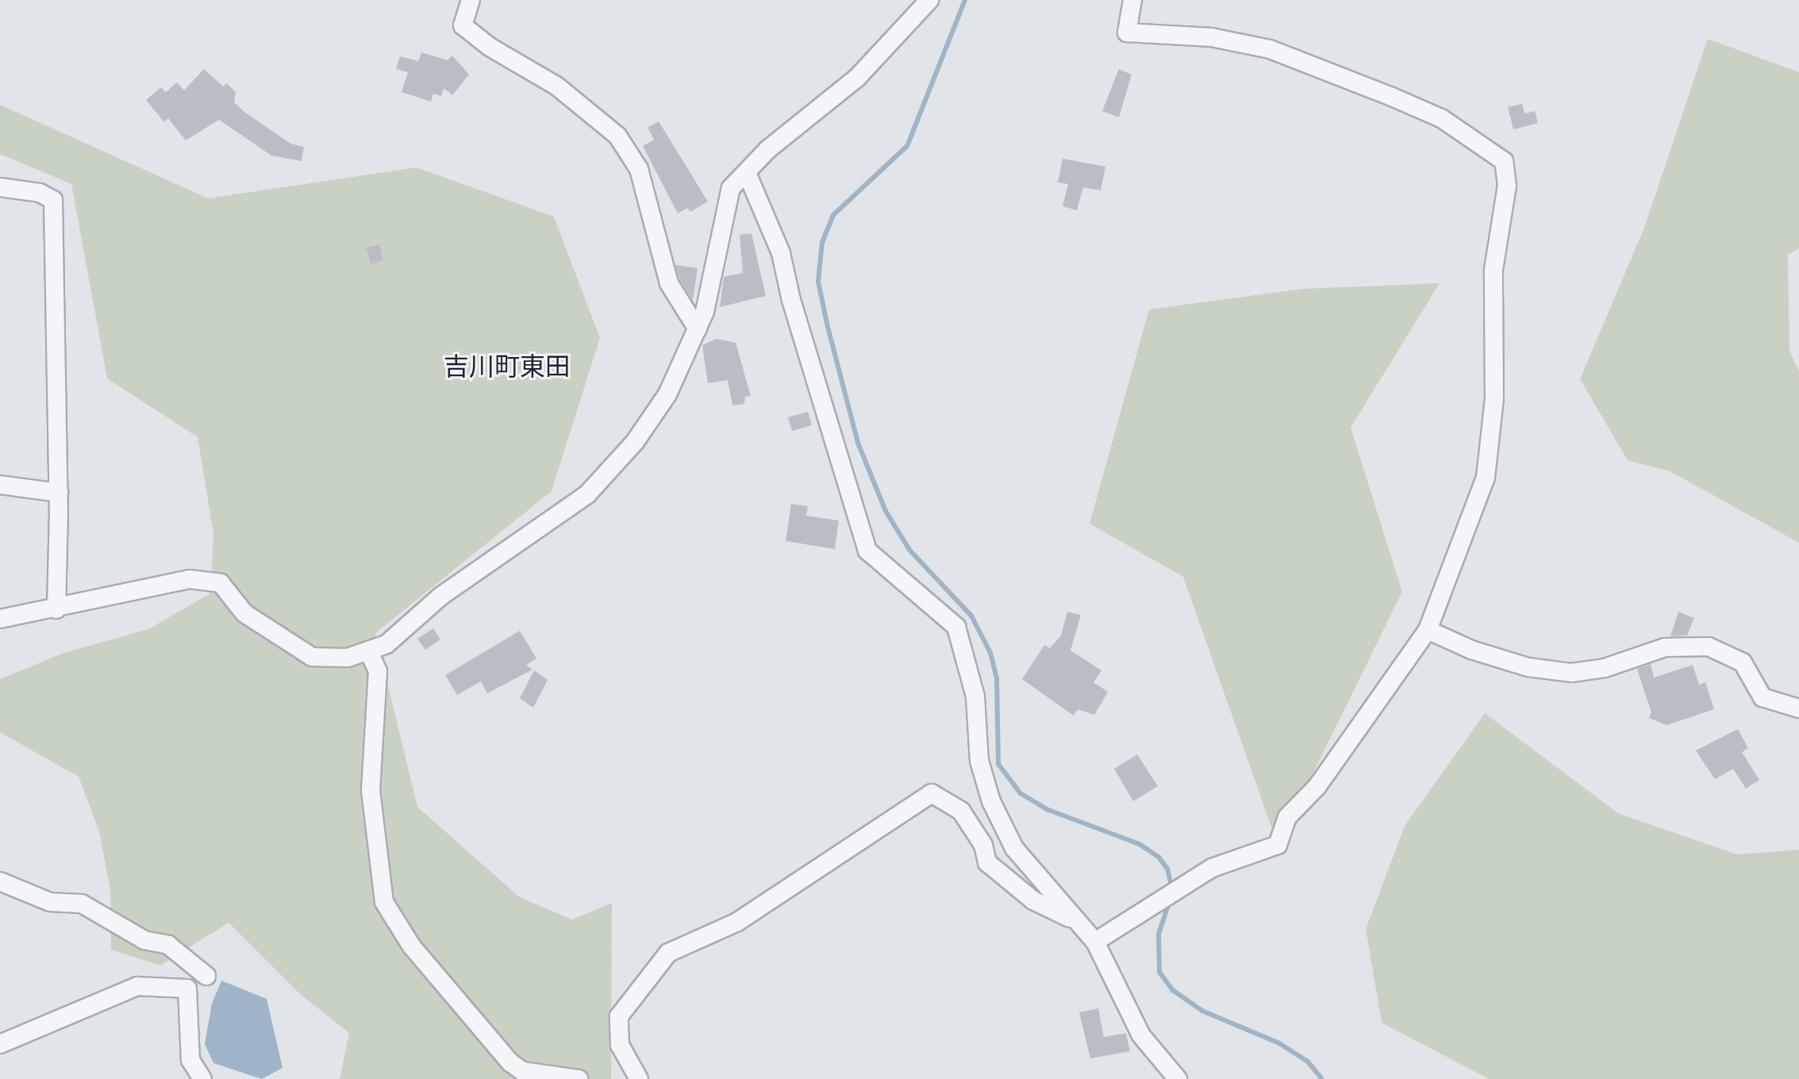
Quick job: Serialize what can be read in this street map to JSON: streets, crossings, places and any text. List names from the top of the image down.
{
  "districts": ["吉川町東田"]
}
